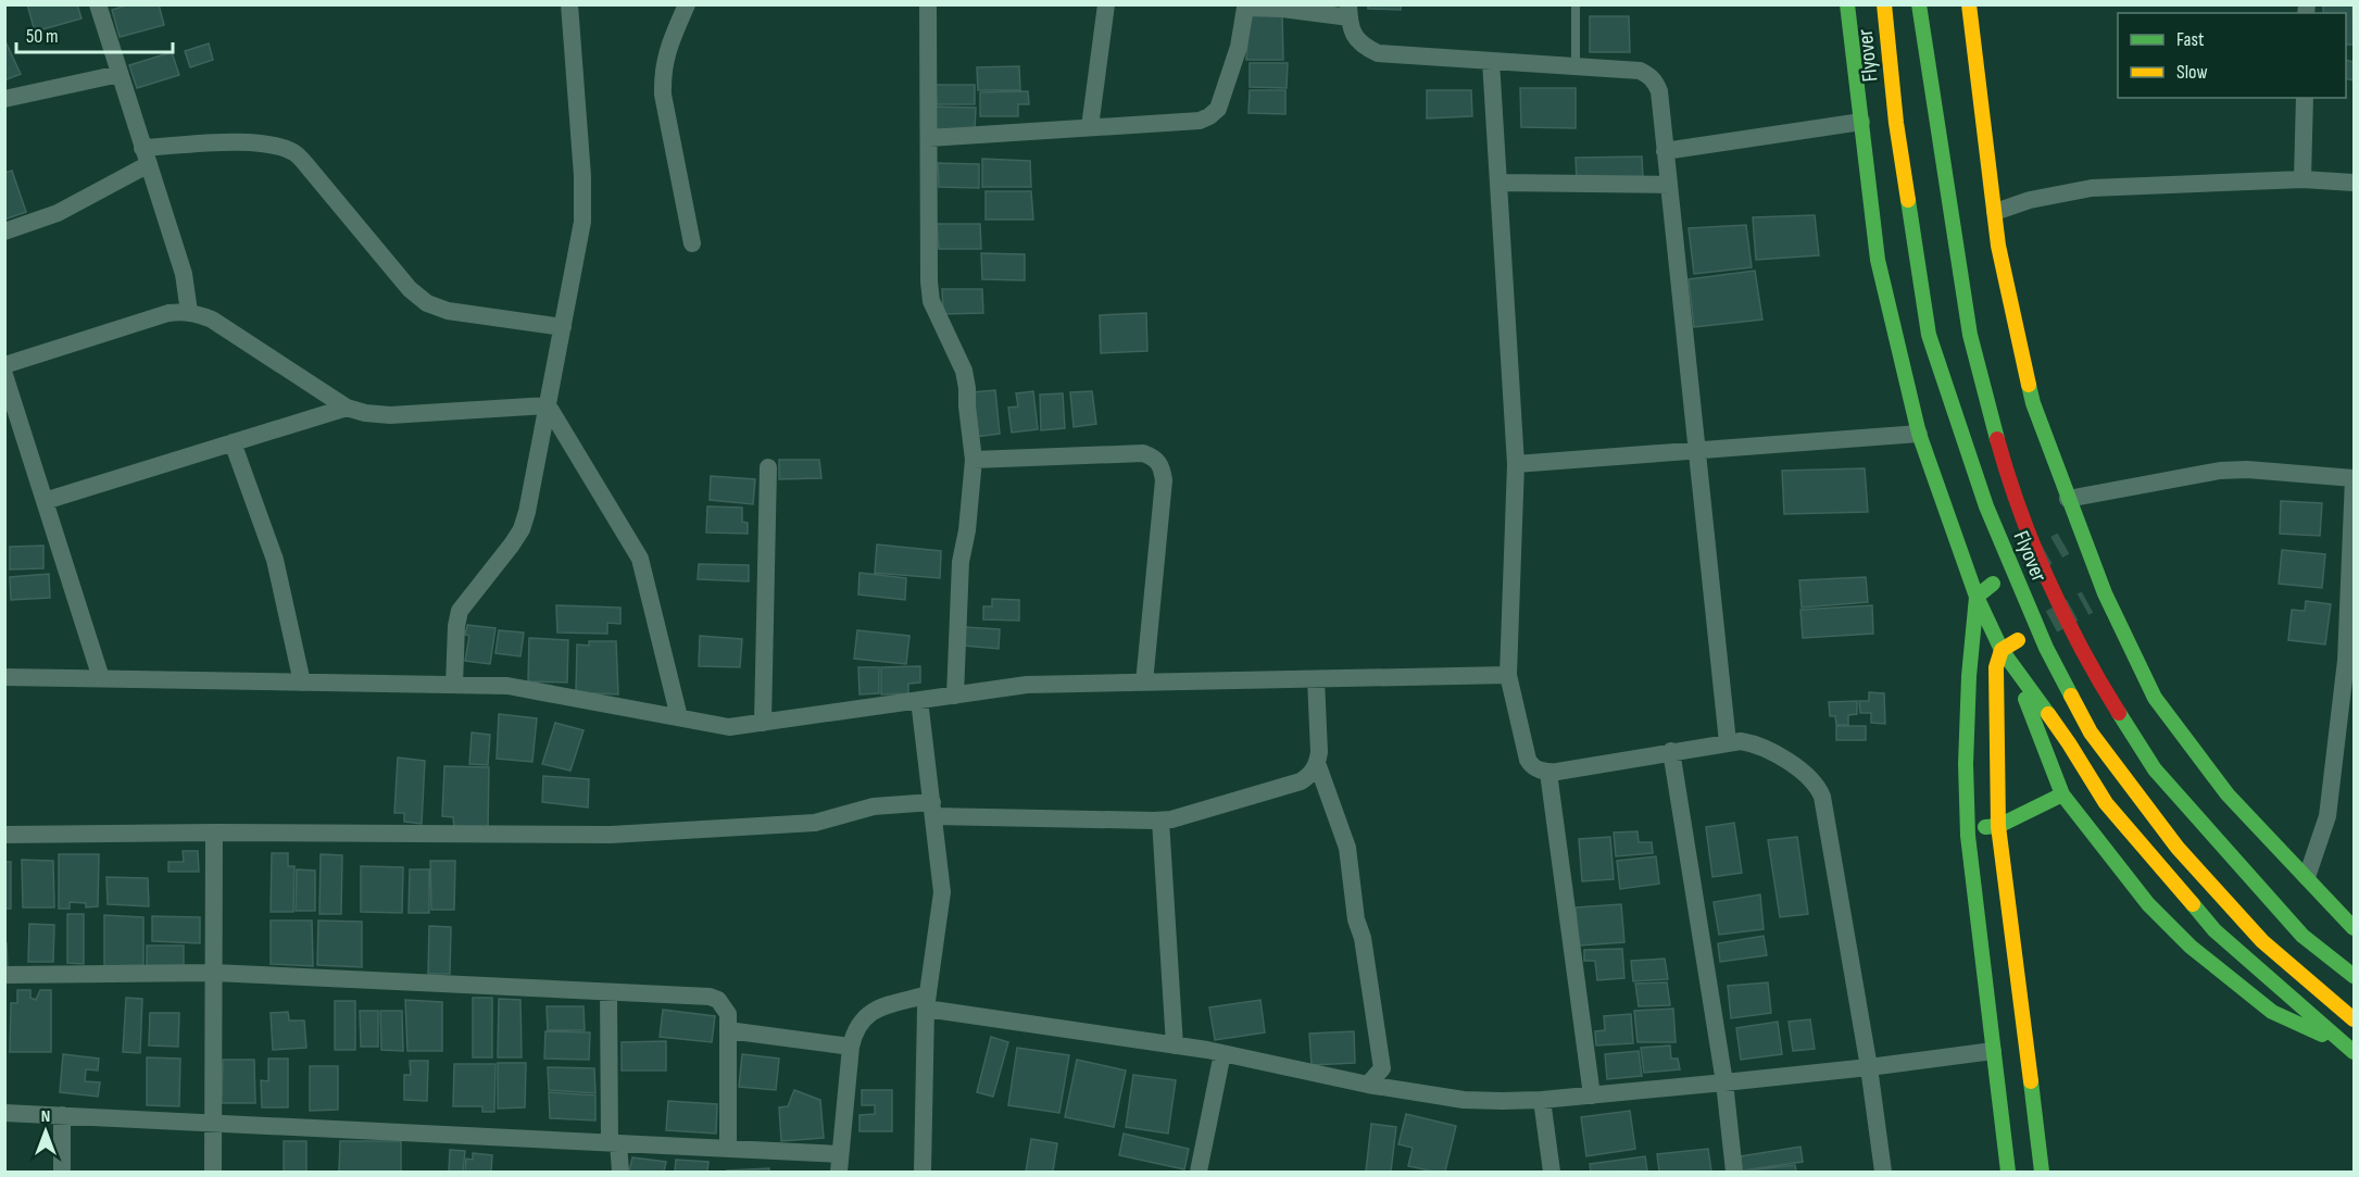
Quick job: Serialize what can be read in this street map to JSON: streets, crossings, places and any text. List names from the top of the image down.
{
  "streets": {
    "main road": ["Flyover"]
  },
  "legend": ["Fast", "Slow"],
  "scale_bar": "50 m",
  "north": "top"
}
